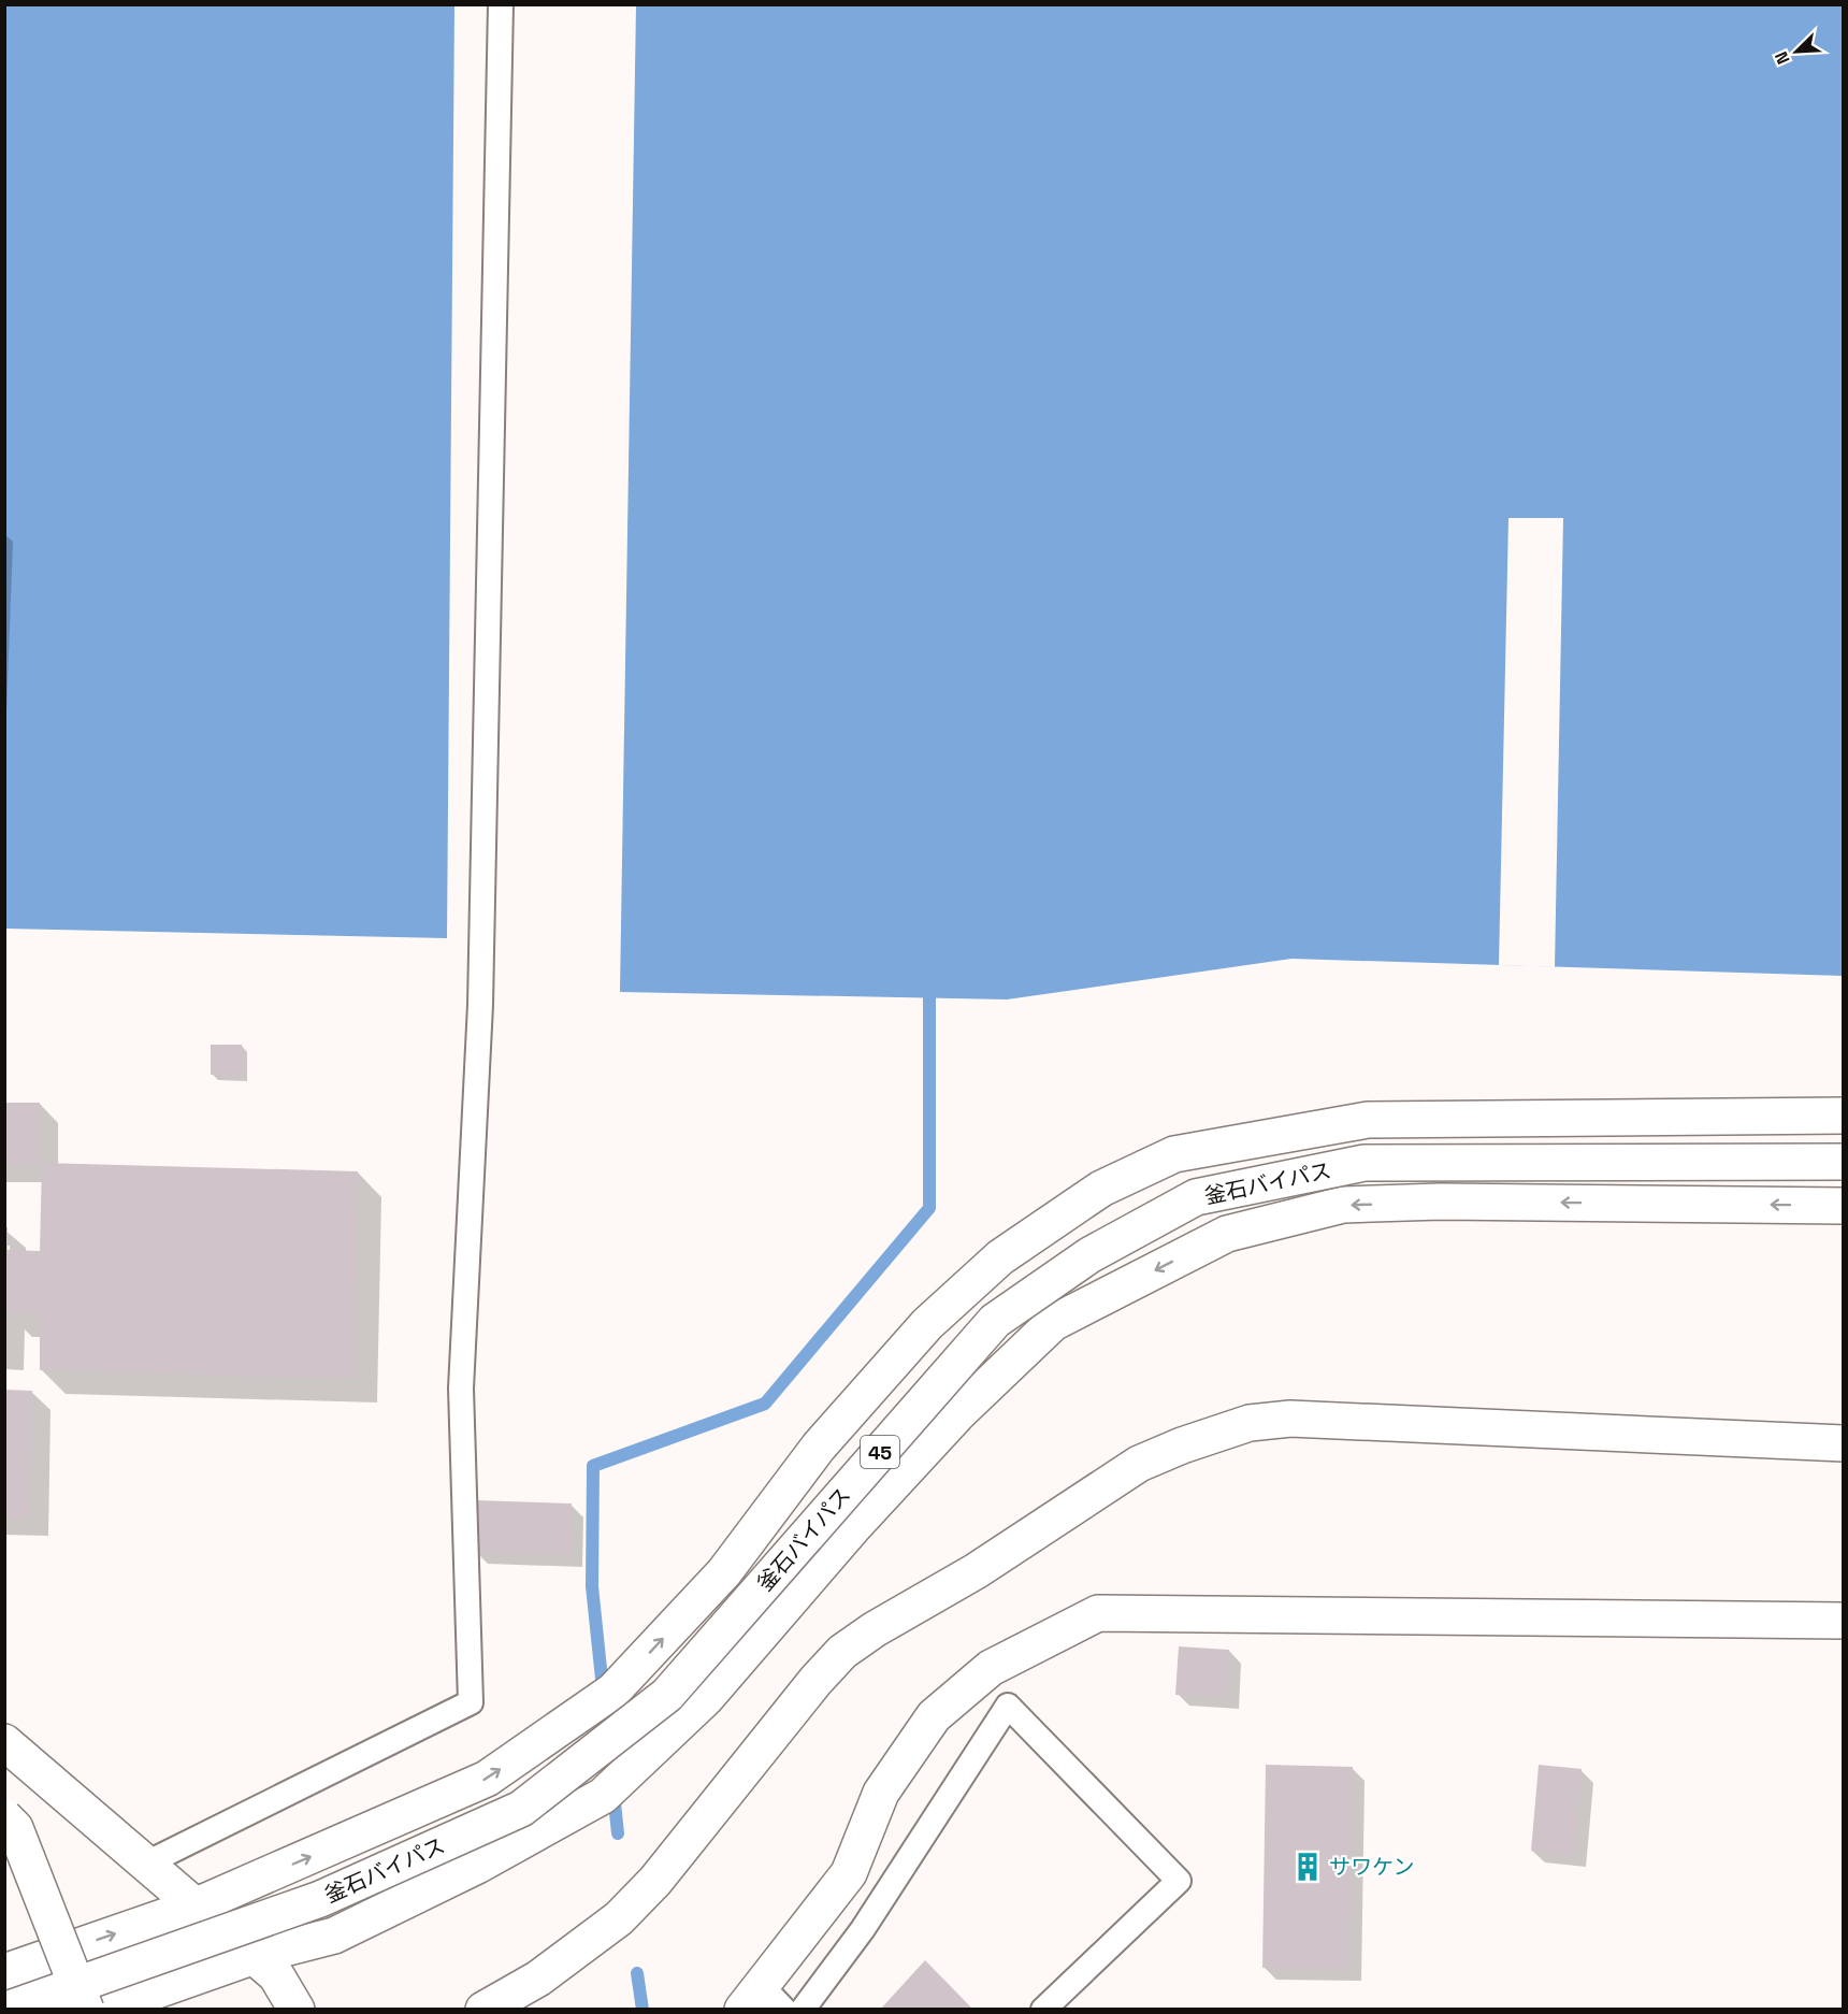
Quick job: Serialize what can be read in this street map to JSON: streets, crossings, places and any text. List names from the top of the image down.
{
  "streets": {
    "main road": ["釜石バイパス", "45"]
  },
  "places": {
    "building": ["サワケン"]
  },
  "north": "bottom left"
}
